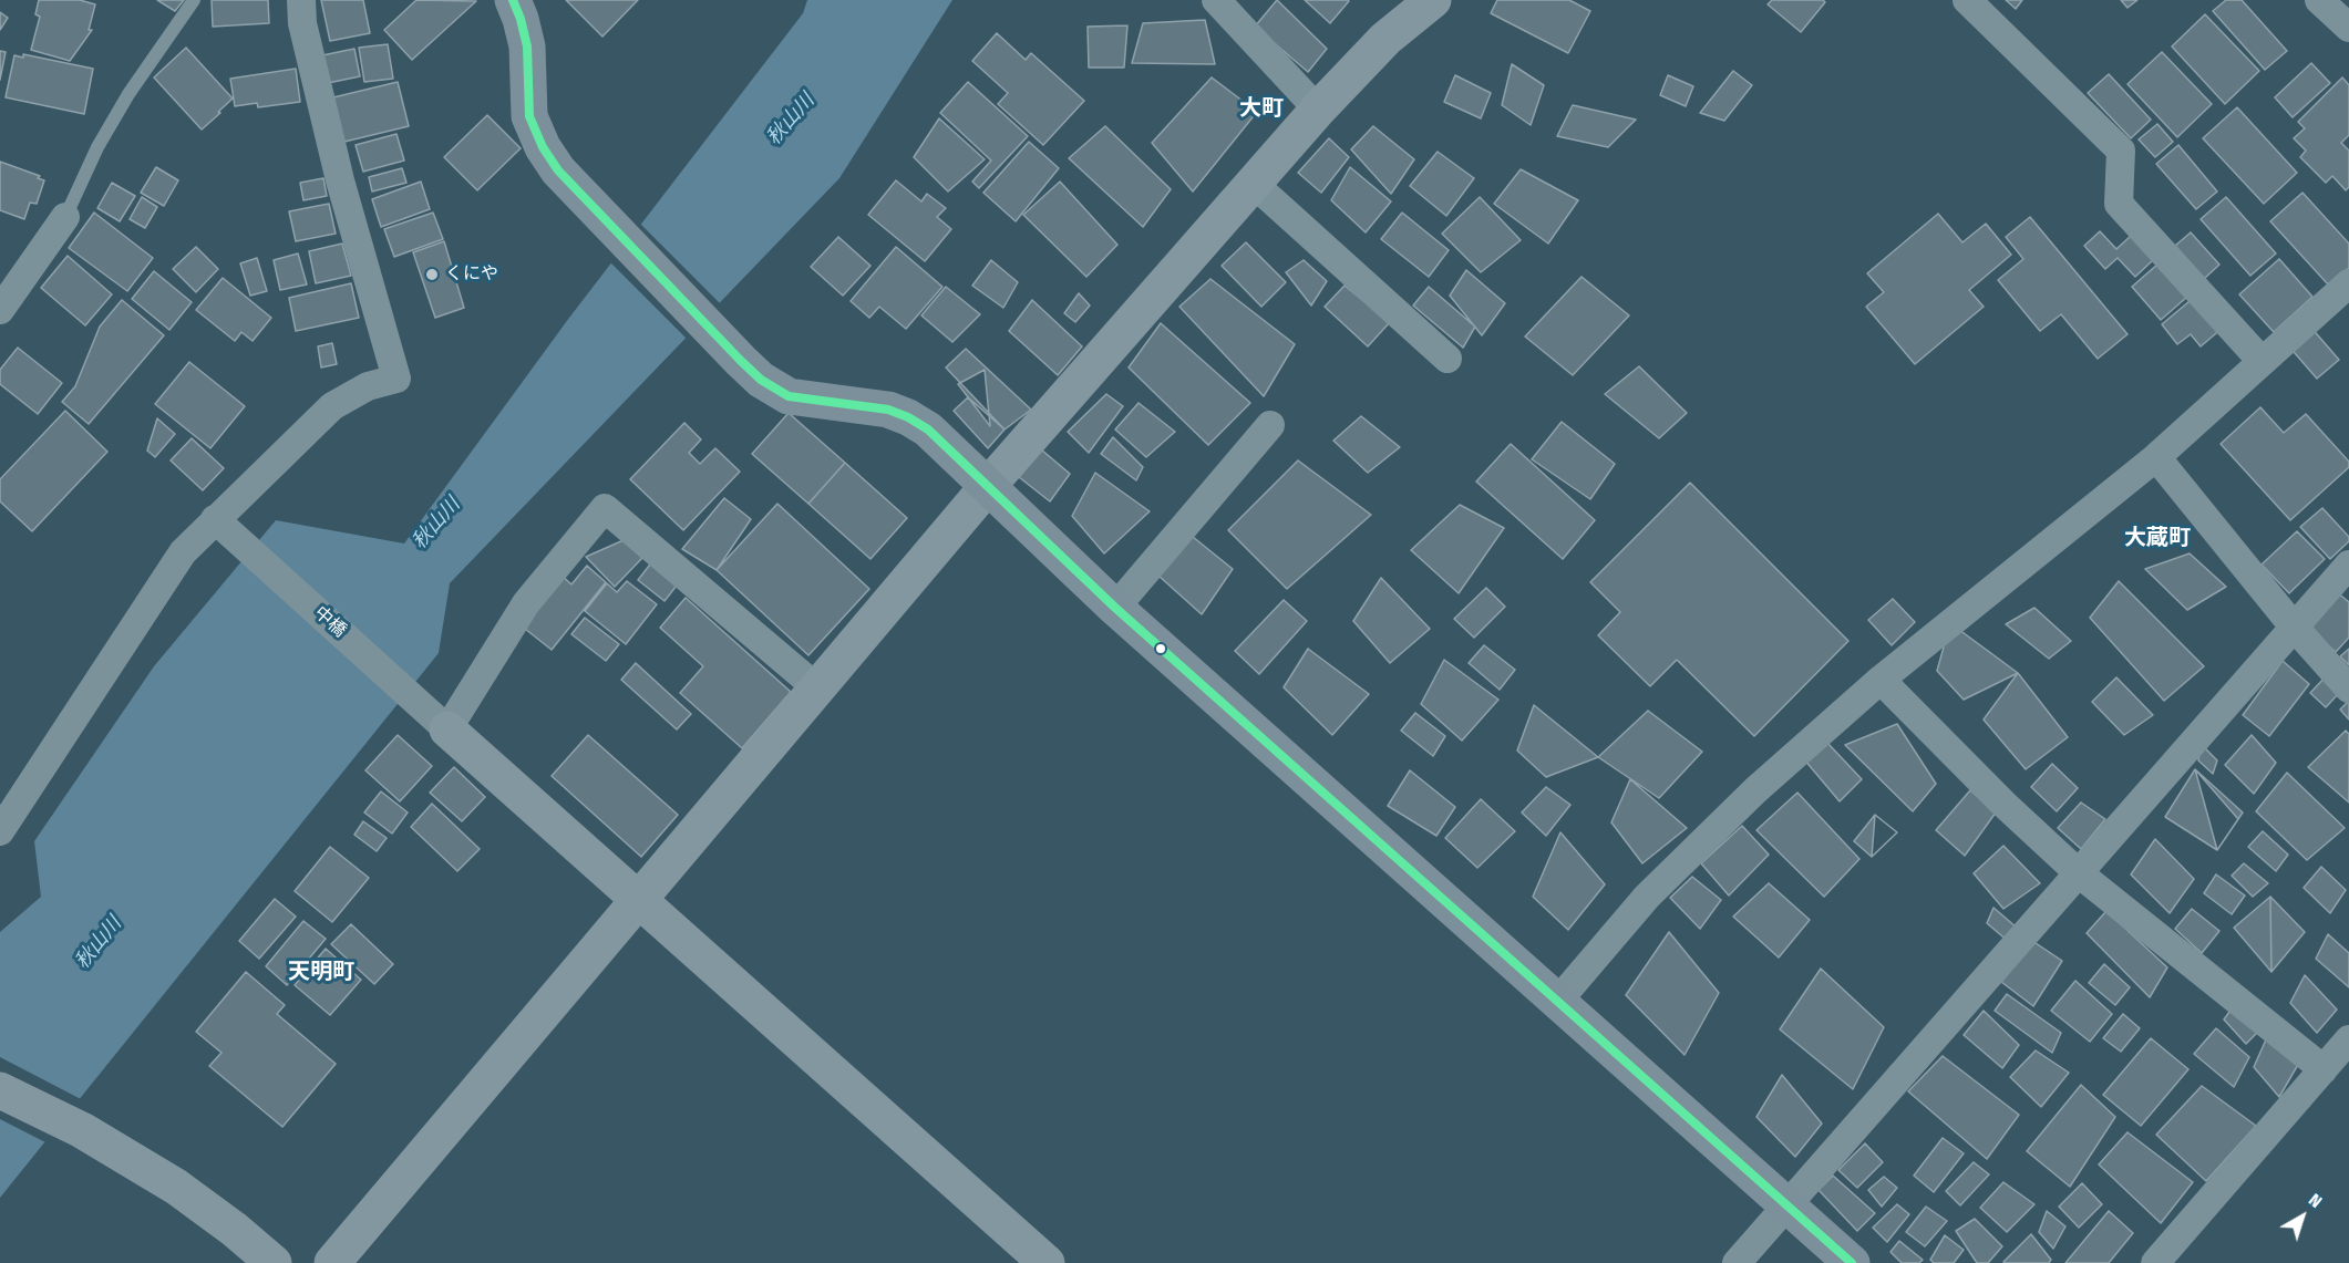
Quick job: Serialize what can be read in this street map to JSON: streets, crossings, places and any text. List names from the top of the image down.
{
  "streets": {
    "street": ["中橋"]
  },
  "districts": ["大町", "大蔵町", "天明町"],
  "water": ["秋山川"],
  "places": ["くにや"],
  "north": "top right"
}
